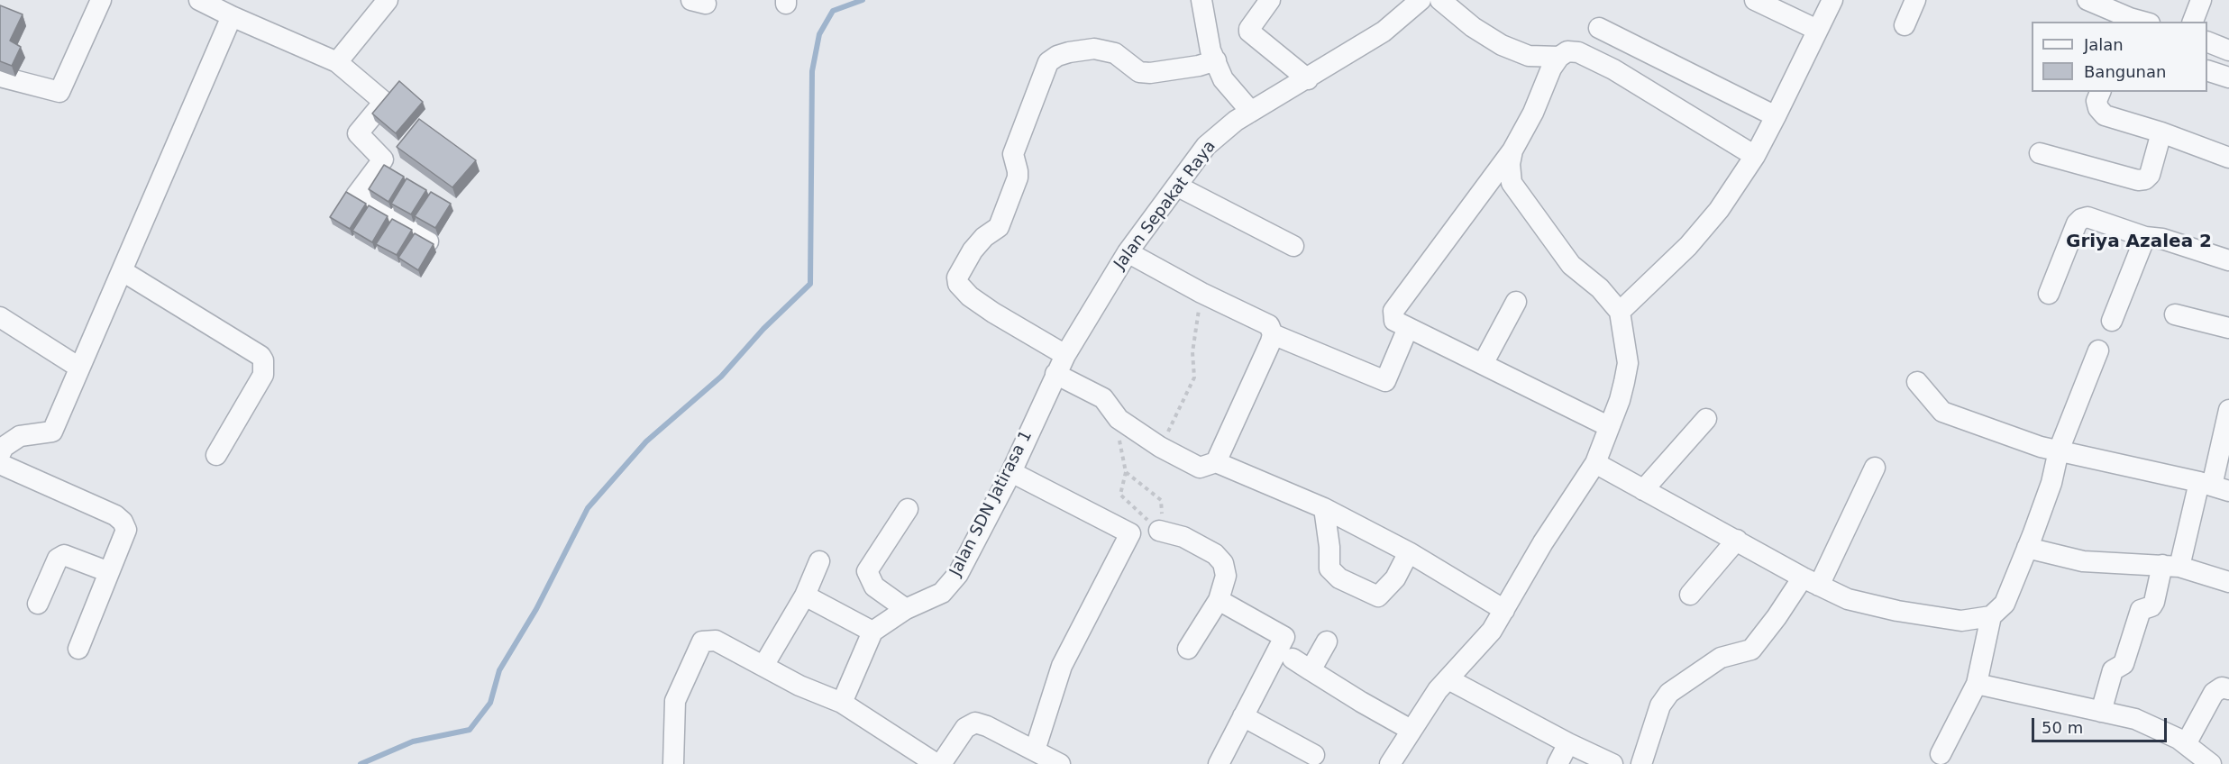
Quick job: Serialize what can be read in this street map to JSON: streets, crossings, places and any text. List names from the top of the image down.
{
  "streets": {
    "street": ["Jalan Sepakat Raya", "Jalan SDN Jatirasa 1"]
  },
  "crossings": [
    ["Jalan Sepakat Raya", "Jalan SDN Jatirasa 1"]
  ],
  "districts": ["Griya Azalea 2"],
  "legend": ["Jalan", "Bangunan"],
  "scale_bar": "50 m"
}
